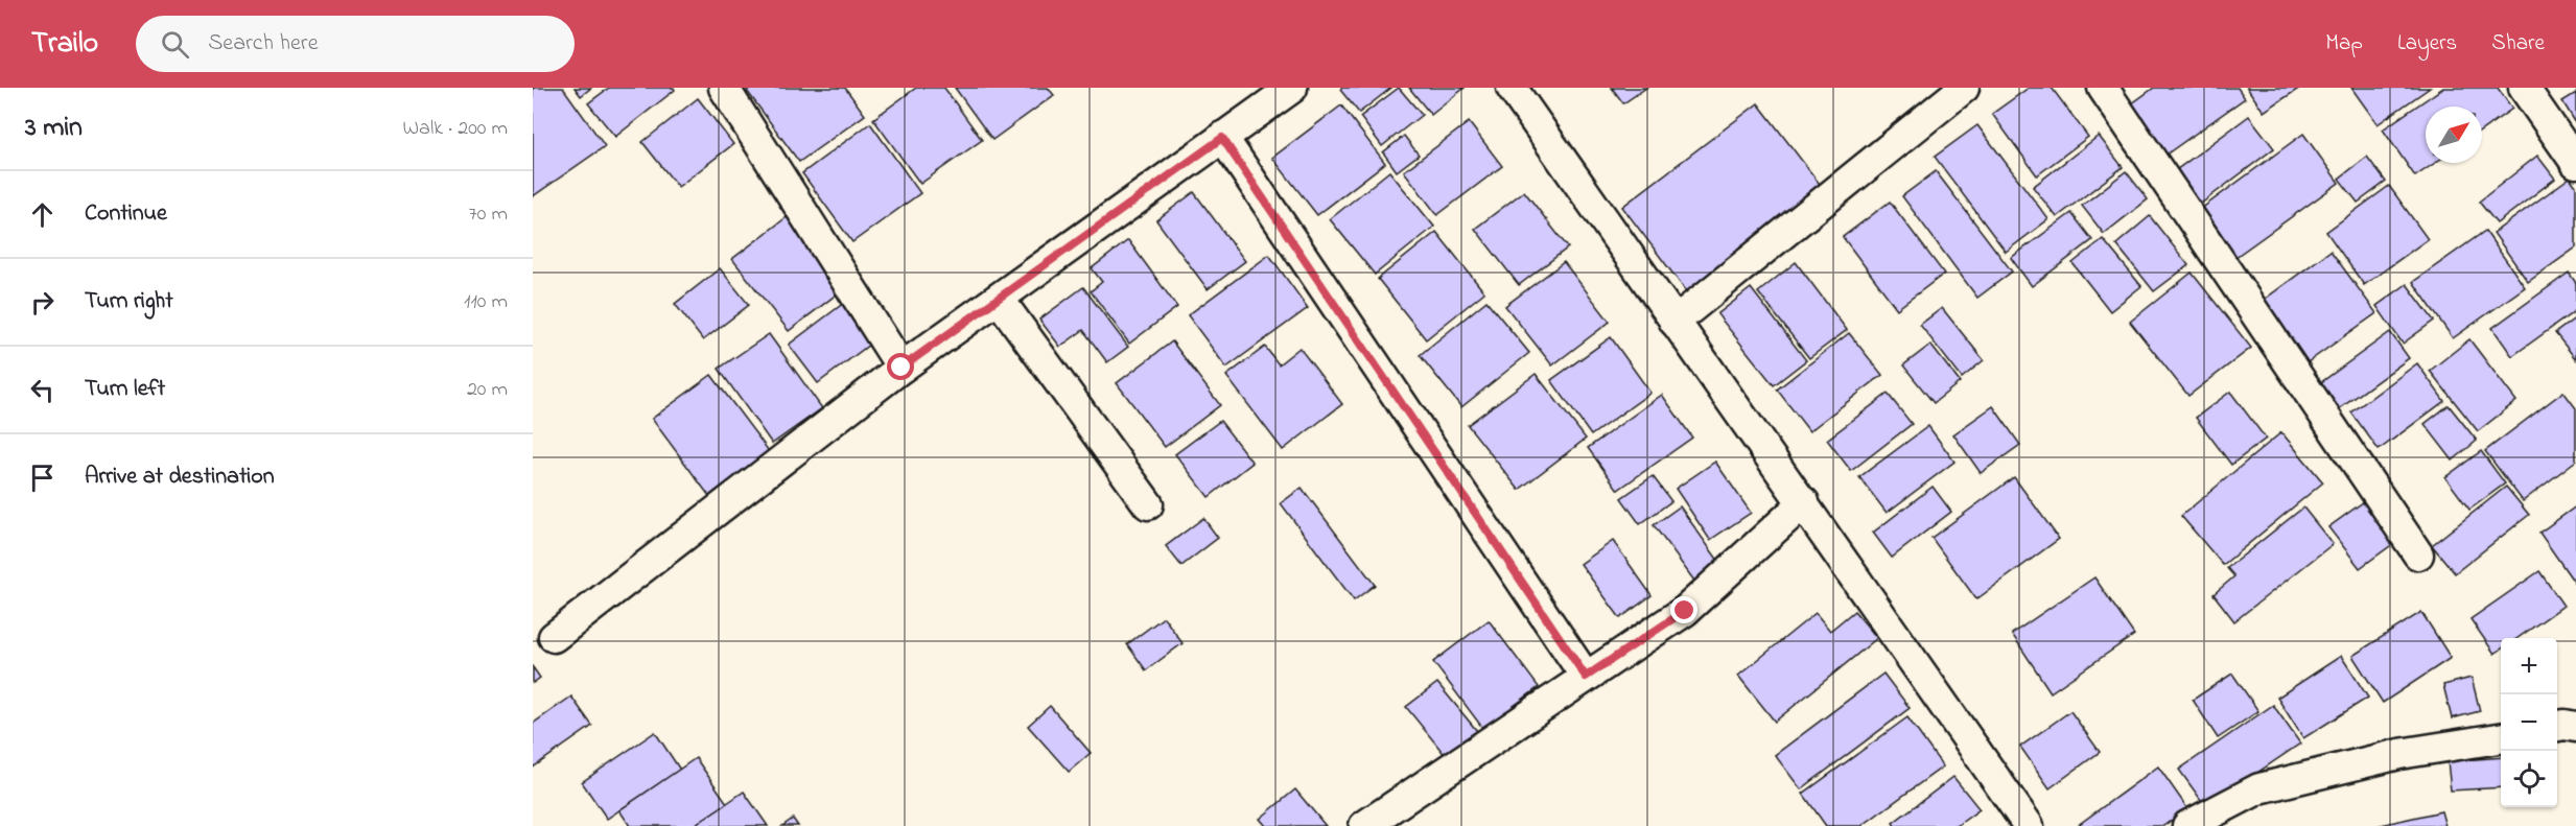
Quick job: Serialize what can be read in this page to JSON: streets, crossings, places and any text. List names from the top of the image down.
{
  "north": "top right",
  "page": {
    "header": "Trailo",
    "search": "Search here",
    "nav": ["Map", "Layers", "Share"],
    "heading": ["3 min", "Walk · 200 m"],
    "list": [
      ["Continue", "70 m"],
      ["Turn right", "110 m"],
      ["Turn left", "20 m"],
      "Arrive at destination"
    ],
    "map_buttons": ["+", "−"]
  }
}
